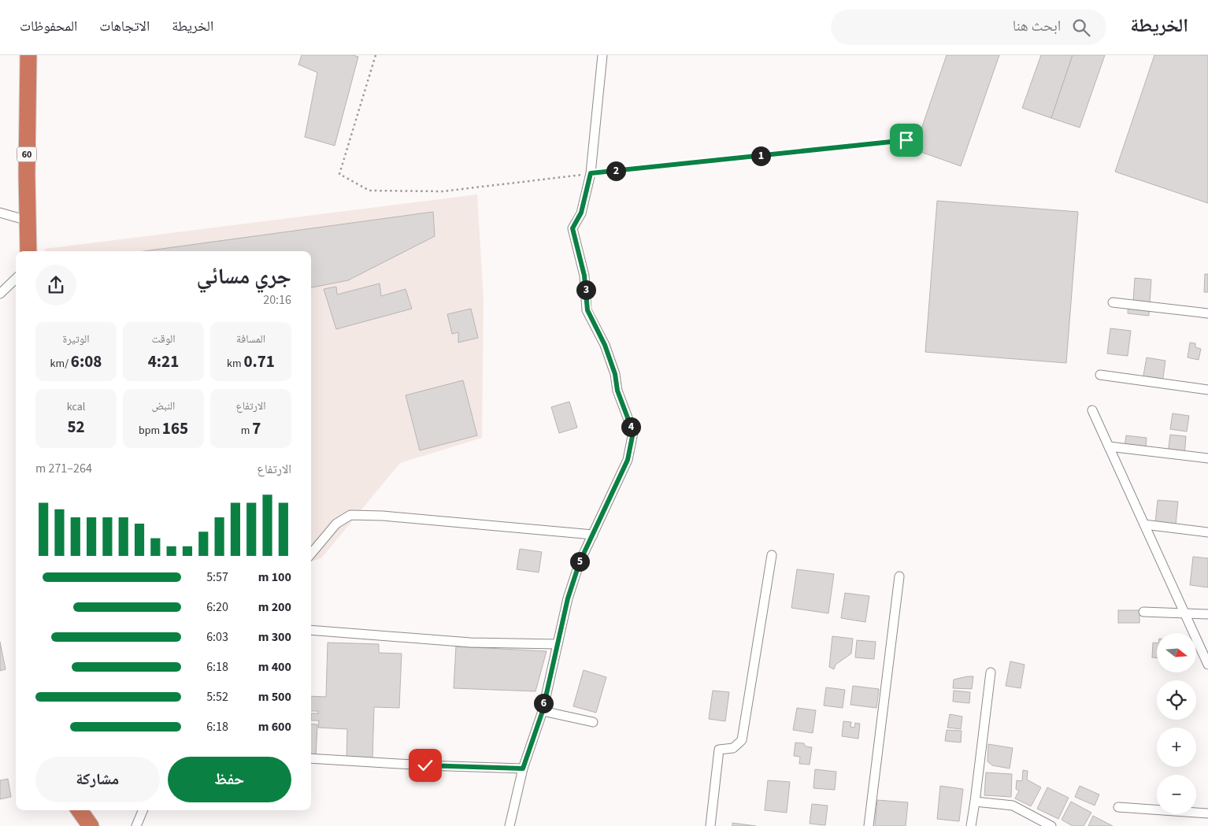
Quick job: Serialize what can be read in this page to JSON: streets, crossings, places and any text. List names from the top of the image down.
{
  "streets": {
    "highway": ["60"]
  },
  "north": "right",
  "page": {
    "header": "الخريطة",
    "search": "ابحث هنا",
    "nav": ["الخريطة", "الاتجاهات", "المحفوظات"],
    "pins": [
      "1",
      "2",
      "3",
      "4",
      "5",
      "6"
    ],
    "heading": ["جري مسائي", "20:16"],
    "stats": [
      ["المسافة", "0.71 km"],
      ["الوقت", "4:21"],
      ["الوتيرة", "6:08 /km"],
      ["الارتفاع", "7 m"],
      ["النبض", "165 bpm"],
      ["kcal", "52"]
    ],
    "chart": ["الارتفاع", "264–271 m"],
    "list": [
      {
        "name": "100 m",
        "note": "5:57"
      },
      {
        "name": "200 m",
        "note": "6:20"
      },
      {
        "name": "300 m",
        "note": "6:03"
      },
      {
        "name": "400 m",
        "note": "6:18"
      },
      {
        "name": "500 m",
        "note": "5:52"
      },
      {
        "name": "600 m",
        "note": "6:18"
      }
    ],
    "map_buttons": ["+", "−"],
    "buttons": ["حفظ", "مشاركة"]
  }
}
